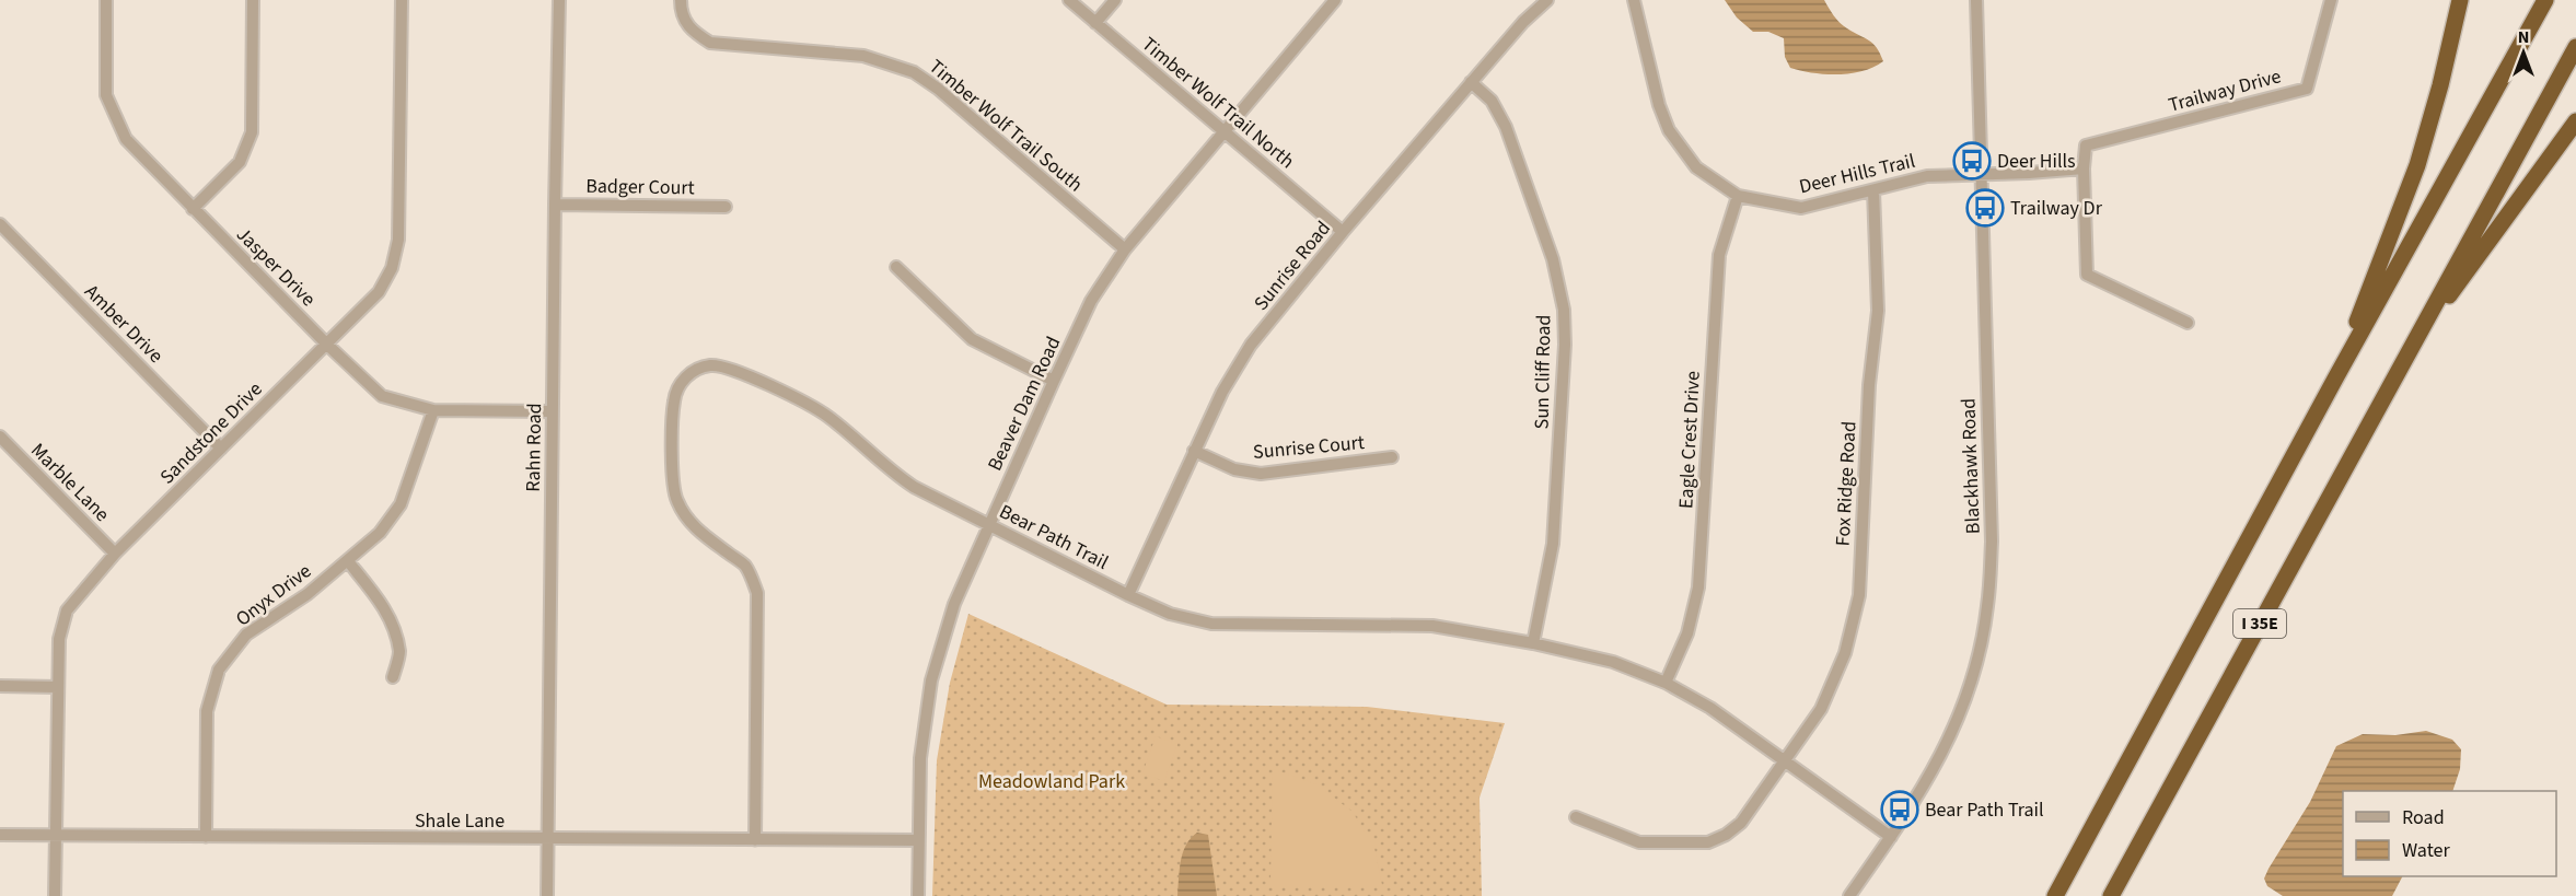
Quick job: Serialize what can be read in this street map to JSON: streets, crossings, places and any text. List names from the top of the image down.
{
  "streets": {
    "highway": ["I 35E"],
    "street": [
      "Trailway Drive",
      "Timber Wolf Trail North",
      "Timber Wolf Trail South",
      "Deer Hills Trail",
      "Badger Court",
      "Sunrise Road",
      "Jasper Drive",
      "Amber Drive",
      "Sun Cliff Road",
      "Beaver Dam Road",
      "Sandstone Drive",
      "Eagle Crest Drive",
      "Rahn Road",
      "Sunrise Court",
      "Blackhawk Road",
      "Marble Lane",
      "Fox Ridge Road",
      "Bear Path Trail",
      "Onyx Drive",
      "Shale Lane"
    ]
  },
  "crossings": [
    ["Timber Wolf Trail North", "Sunrise Road"],
    ["Timber Wolf Trail North", "Beaver Dam Road"],
    ["Timber Wolf Trail South", "Beaver Dam Road"],
    ["Deer Hills Trail", "Eagle Crest Drive"],
    ["Deer Hills Trail", "Blackhawk Road"],
    ["Deer Hills Trail", "Fox Ridge Road"],
    ["Badger Court", "Rahn Road"],
    ["Sunrise Road", "Sun Cliff Road"],
    ["Sunrise Road", "Sunrise Court"],
    ["Sunrise Road", "Bear Path Trail"],
    ["Jasper Drive", "Sandstone Drive"],
    ["Jasper Drive", "Rahn Road"],
    ["Jasper Drive", "Onyx Drive"],
    ["Amber Drive", "Sandstone Drive"],
    ["Sun Cliff Road", "Bear Path Trail"],
    ["Beaver Dam Road", "Bear Path Trail"],
    ["Beaver Dam Road", "Shale Lane"],
    ["Sandstone Drive", "Marble Lane"],
    ["Sandstone Drive", "Shale Lane"],
    ["Eagle Crest Drive", "Bear Path Trail"],
    ["Rahn Road", "Shale Lane"],
    ["Blackhawk Road", "Bear Path Trail"],
    ["Fox Ridge Road", "Bear Path Trail"],
    ["Bear Path Trail", "Shale Lane"],
    ["Onyx Drive", "Shale Lane"]
  ],
  "parks": ["Meadowland Park"],
  "places": {
    "bus stop": ["Deer Hills", "Trailway Dr", "Bear Path Trail"]
  },
  "legend": ["Road", "Water"],
  "north": "top"
}
